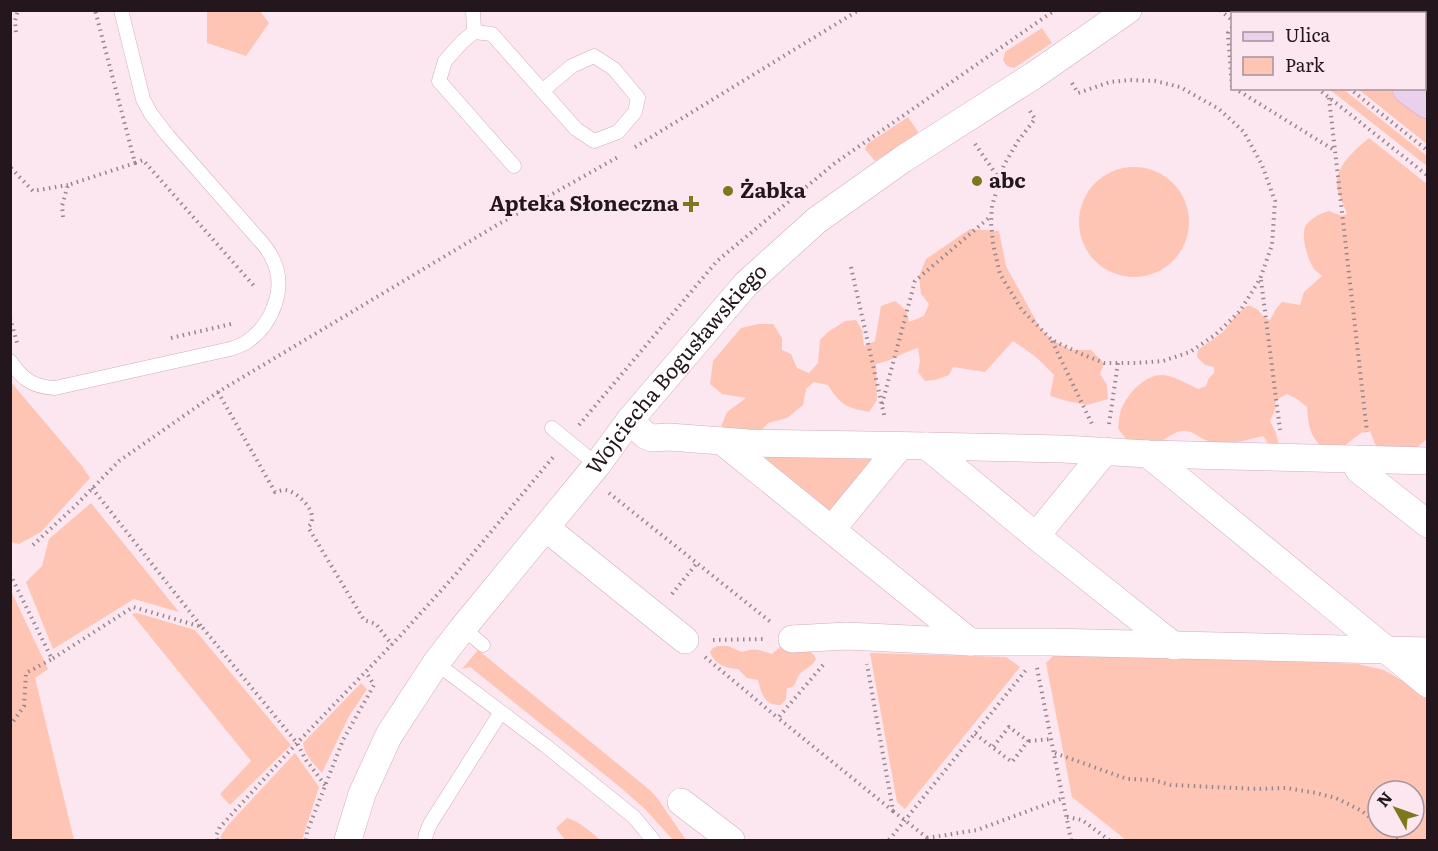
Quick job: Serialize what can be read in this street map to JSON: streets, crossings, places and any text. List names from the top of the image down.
{
  "streets": {
    "street": ["Wojciecha Bogusławskiego"]
  },
  "places": {
    "other": ["abc", "Żabka"],
    "health": ["Apteka Słoneczna"]
  },
  "legend": ["Ulica", "Park"],
  "north": "top left"
}
